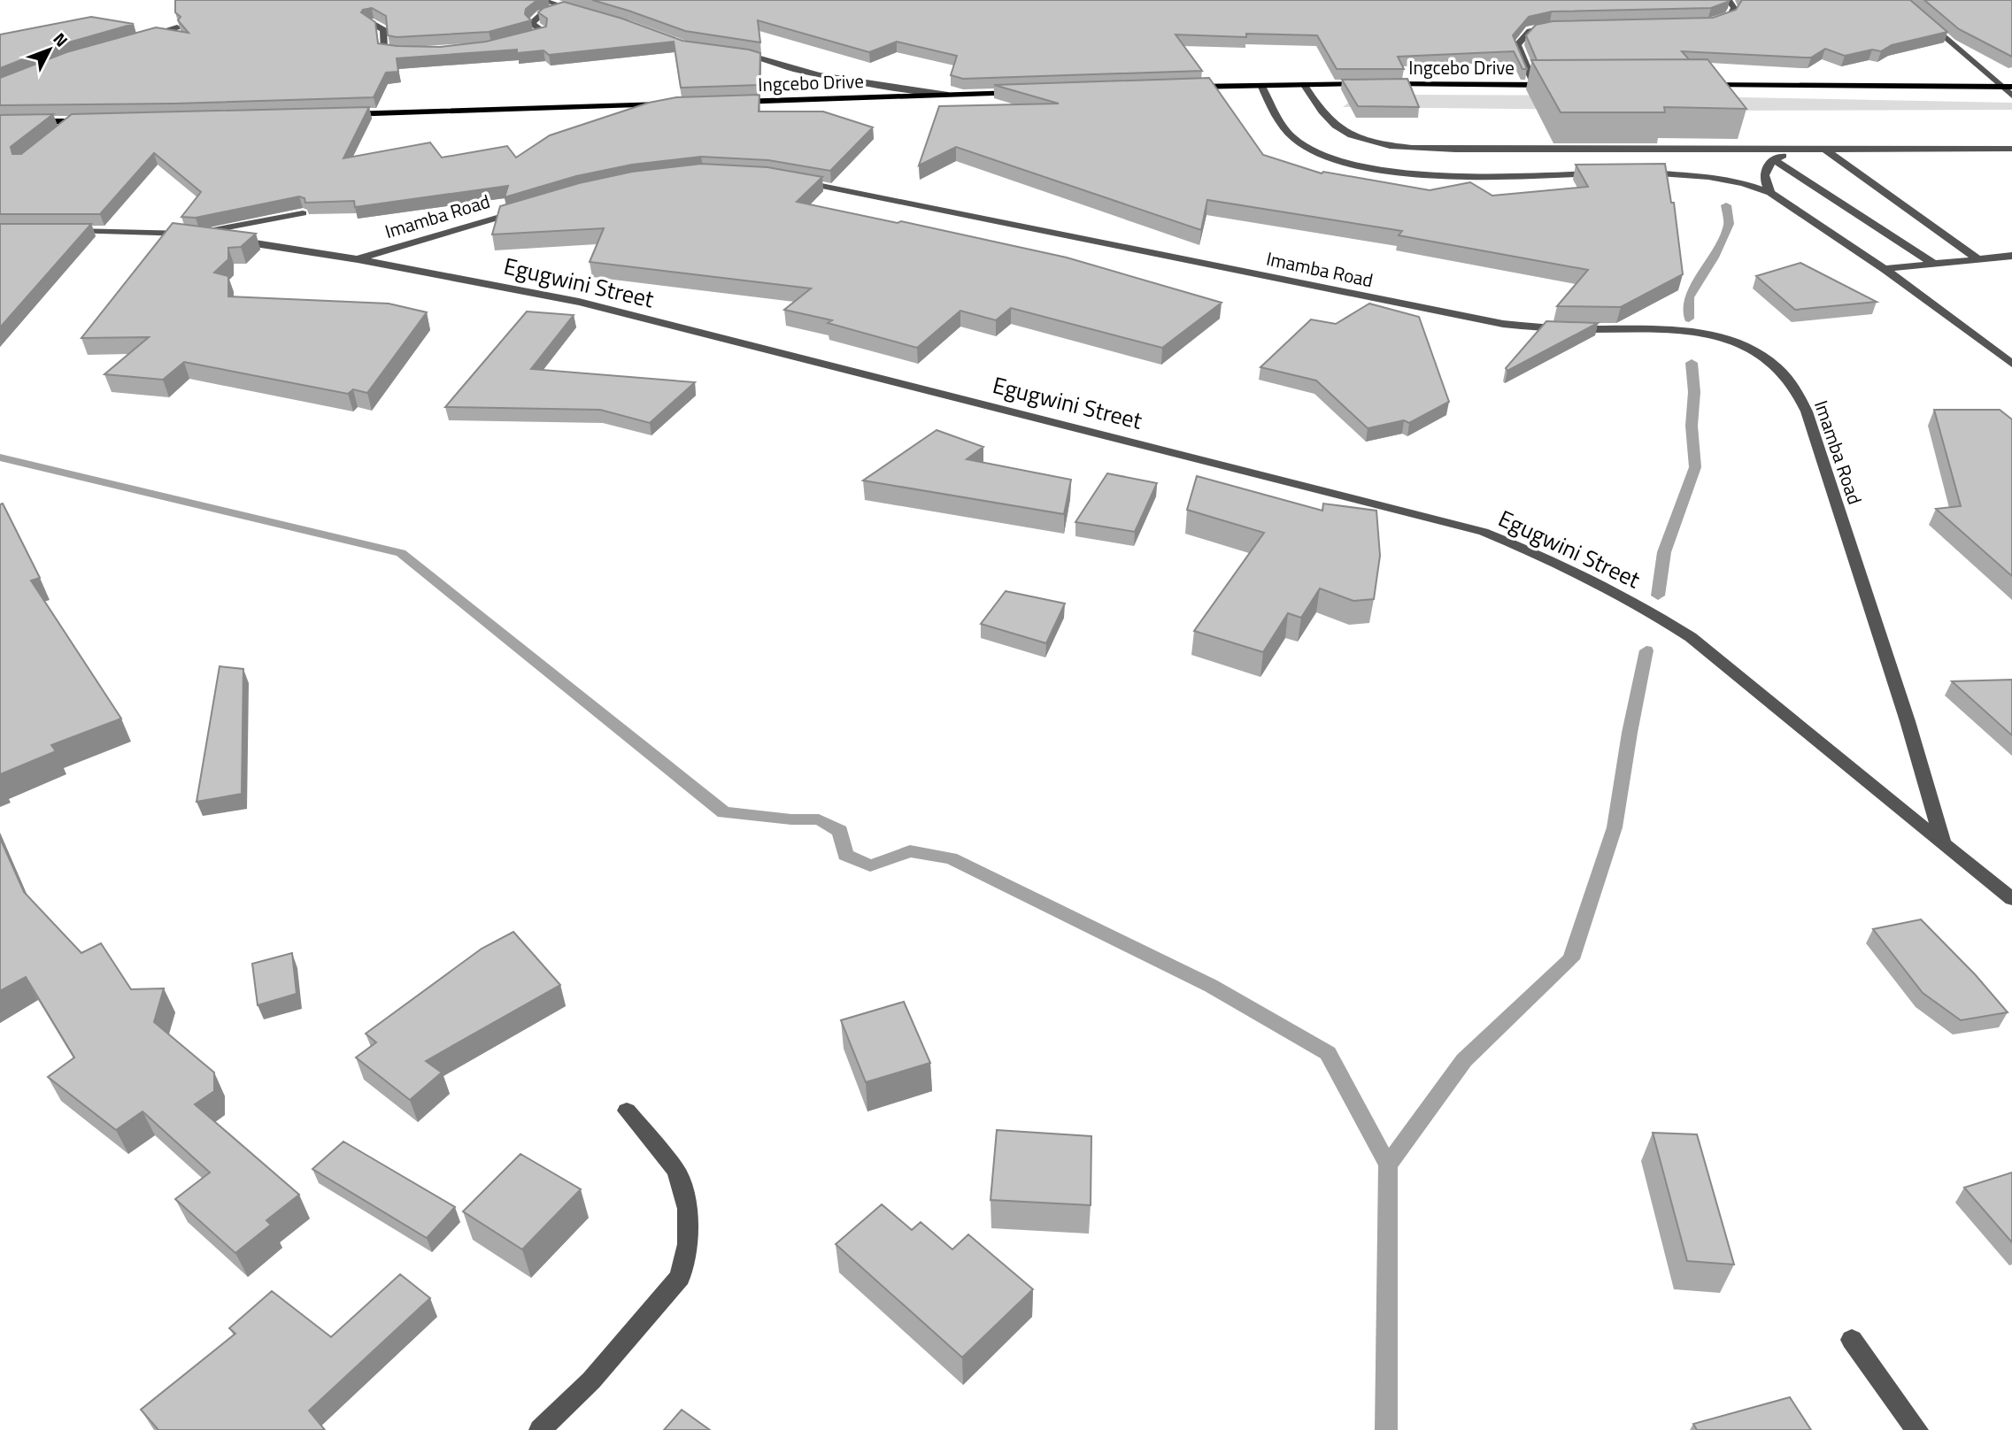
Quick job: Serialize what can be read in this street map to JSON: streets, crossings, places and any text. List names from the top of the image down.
{
  "streets": {
    "main road": ["Ingcebo Drive"],
    "street": ["Imamba Road", "Egugwini Street"]
  },
  "crossings": [
    ["Imamba Road", "Egugwini Street"]
  ],
  "north": "top right"
}
